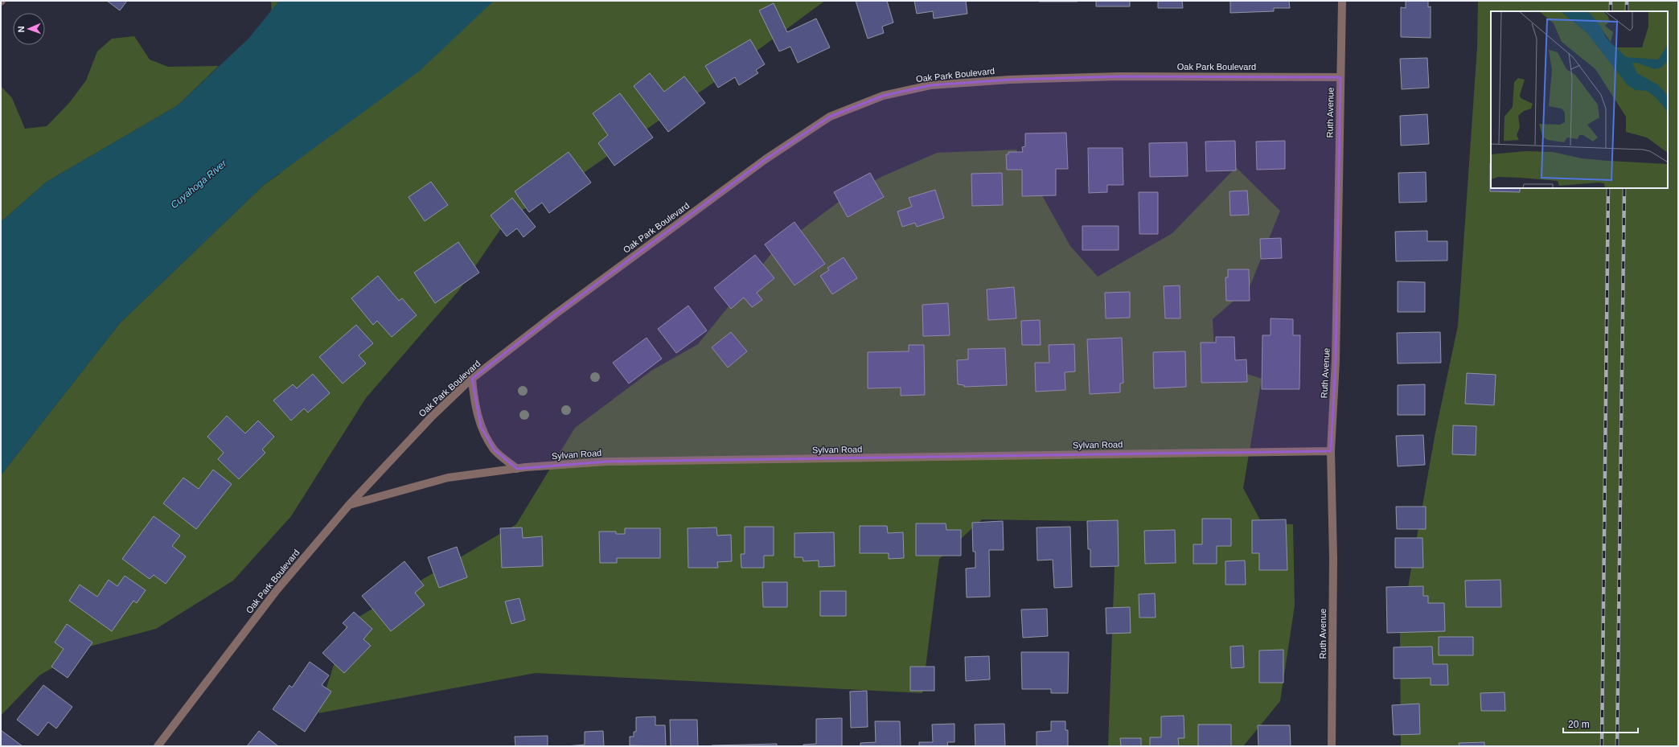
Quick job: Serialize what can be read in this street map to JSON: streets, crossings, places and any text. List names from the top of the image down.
{
  "streets": {
    "street": ["Oak Park Boulevard", "Ruth Avenue", "Sylvan Road"]
  },
  "crossings": [
    ["Oak Park Boulevard", "Ruth Avenue"],
    ["Oak Park Boulevard", "Sylvan Road"],
    ["Ruth Avenue", "Sylvan Road"]
  ],
  "water": ["Cuyahoga River"],
  "scale_bar": "20 m",
  "north": "left"
}
